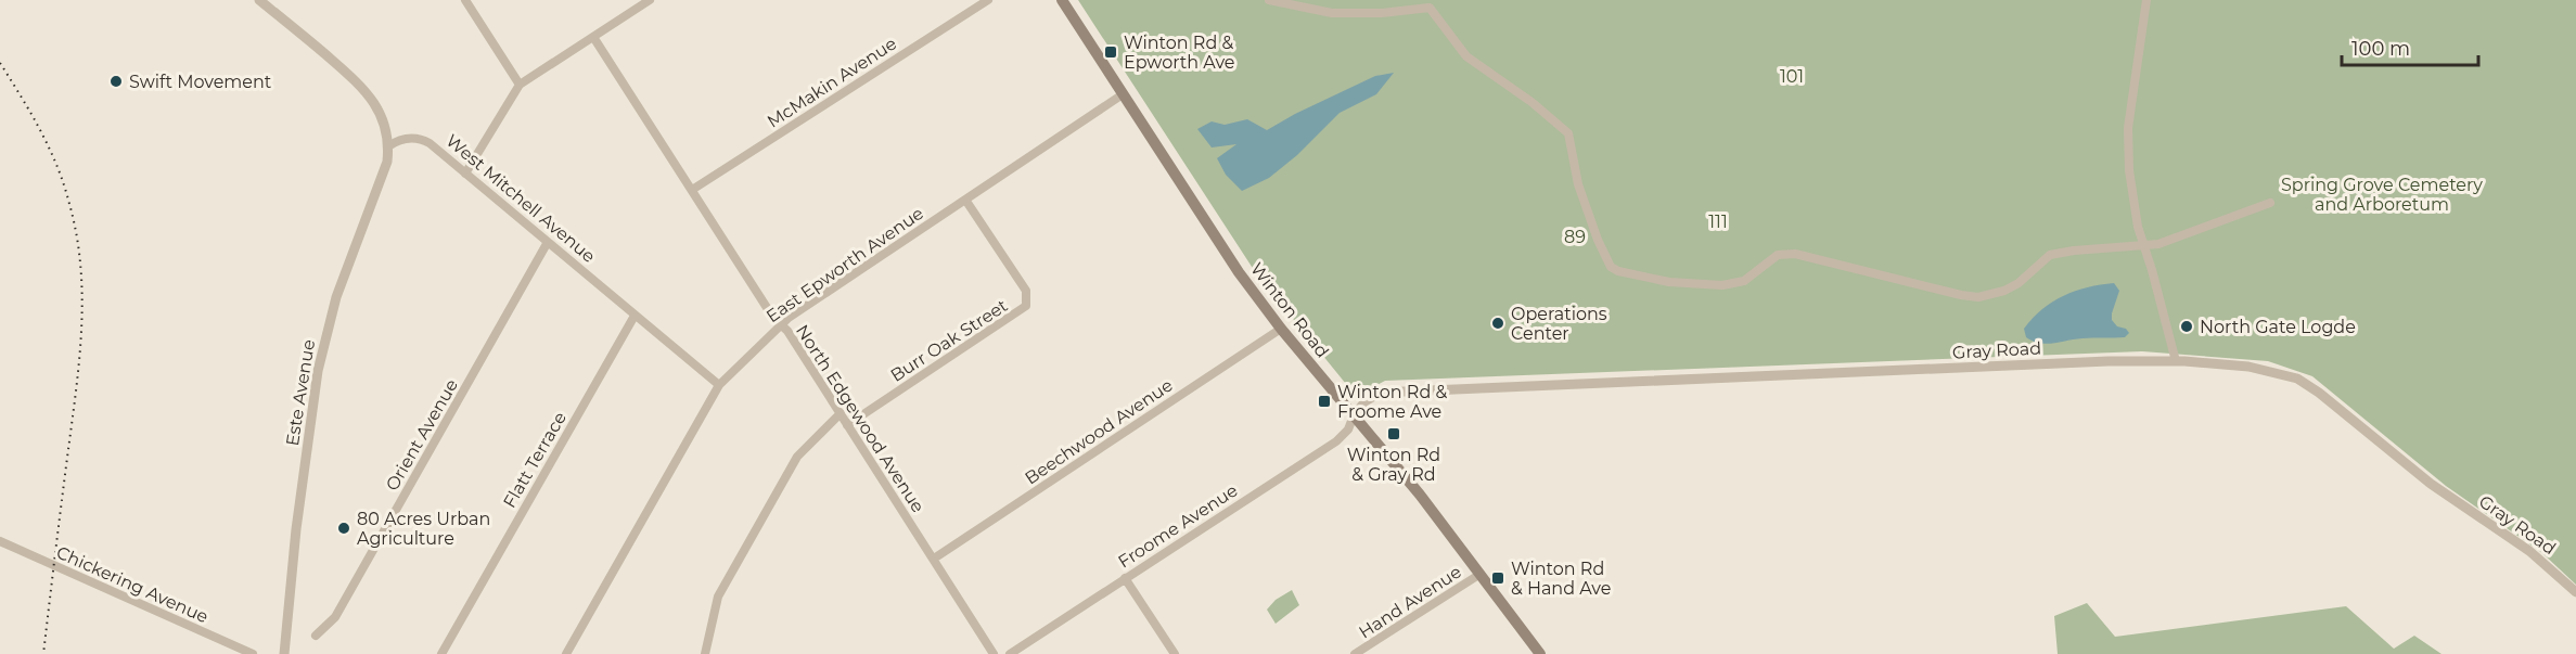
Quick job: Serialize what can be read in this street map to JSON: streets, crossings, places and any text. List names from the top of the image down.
{
  "streets": {
    "main road": ["Winton Road"],
    "street": [
      "McMakin Avenue",
      "West Mitchell Avenue",
      "East Epworth Avenue",
      "Burr Oak Street",
      "Gray Road",
      "Este Avenue",
      "North Edgewood Avenue",
      "Beechwood Avenue",
      "Orient Avenue",
      "Flatt Terrace",
      "Froome Avenue",
      "Chickering Avenue",
      "Hand Avenue"
    ]
  },
  "crossings": [
    ["McMakin Avenue", "North Edgewood Avenue"],
    ["West Mitchell Avenue", "East Epworth Avenue"],
    ["West Mitchell Avenue", "Este Avenue"],
    ["West Mitchell Avenue", "Orient Avenue"],
    ["West Mitchell Avenue", "Flatt Terrace"],
    ["East Epworth Avenue", "Winton Road"],
    ["East Epworth Avenue", "Burr Oak Street"],
    ["East Epworth Avenue", "North Edgewood Avenue"],
    ["Winton Road", "Gray Road"],
    ["Winton Road", "Beechwood Avenue"],
    ["Winton Road", "Froome Avenue"],
    ["Winton Road", "Hand Avenue"],
    ["Burr Oak Street", "North Edgewood Avenue"],
    ["Gray Road", "Froome Avenue"],
    ["North Edgewood Avenue", "Beechwood Avenue"]
  ],
  "parks": [
    "101",
    "Spring Grove Cemetery and Arboretum",
    "111",
    "89"
  ],
  "places": {
    "transit": [
      "Winton Rd & Epworth Ave",
      "Winton Rd & Froome Ave",
      "Winton Rd & Gray Rd",
      "Winton Rd & Hand Ave"
    ],
    "other": [
      "Swift Movement",
      "Operations Center",
      "North Gate Logde",
      "80 Acres Urban Agriculture"
    ]
  },
  "scale_bar": "100 m"
}
